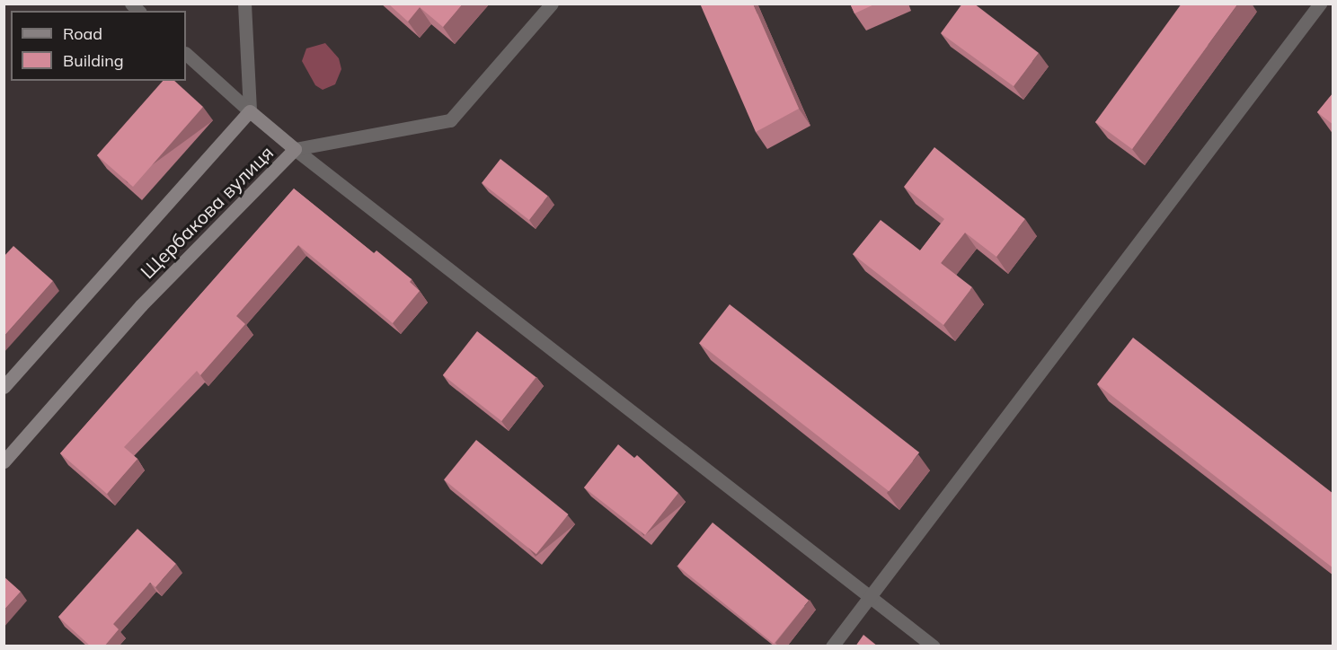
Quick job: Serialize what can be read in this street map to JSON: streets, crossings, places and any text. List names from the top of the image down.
{
  "streets": {
    "street": ["Щербакова вулиця"]
  },
  "legend": ["Road", "Building"]
}
